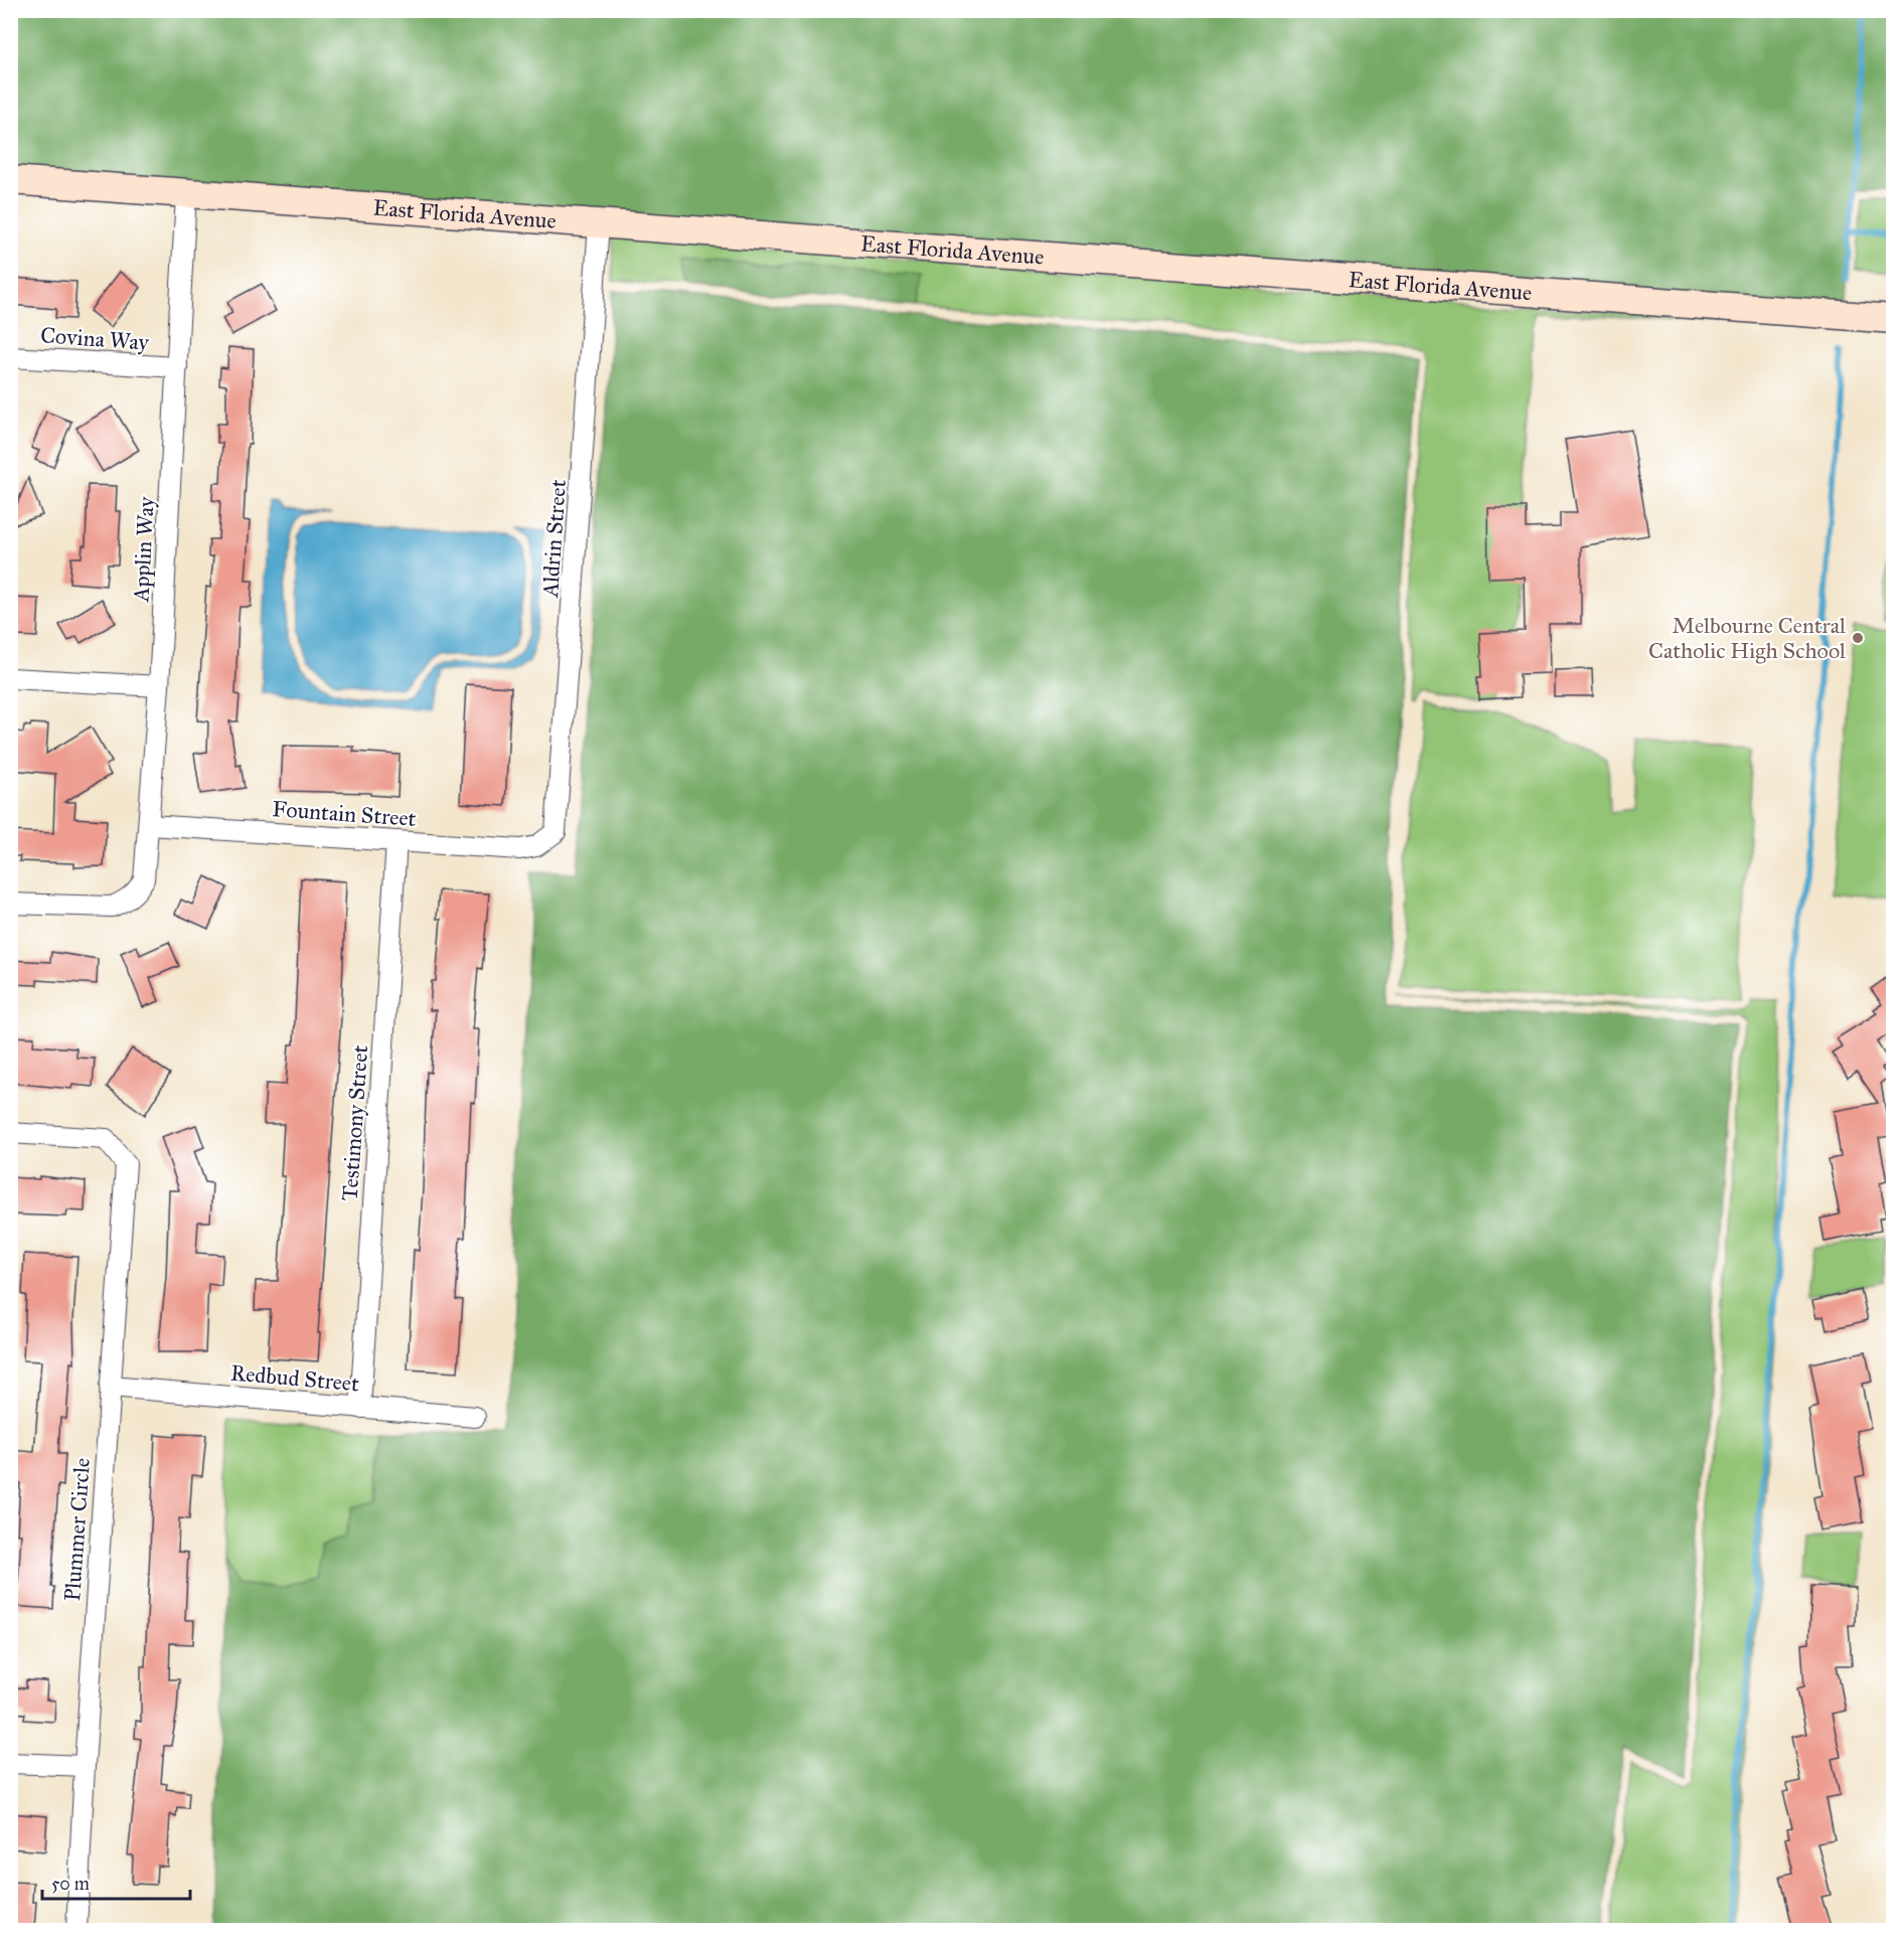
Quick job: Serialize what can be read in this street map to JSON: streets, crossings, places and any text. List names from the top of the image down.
{
  "streets": {
    "street": [
      "East Florida Avenue",
      "Covina Way",
      "Aldrin Street",
      "Applin Way",
      "Fountain Street",
      "Testimony Street",
      "Redbud Street",
      "Plummer Circle"
    ]
  },
  "crossings": [
    ["East Florida Avenue", "Aldrin Street"],
    ["East Florida Avenue", "Applin Way"],
    ["Covina Way", "Applin Way"],
    ["Aldrin Street", "Fountain Street"],
    ["Applin Way", "Fountain Street"],
    ["Fountain Street", "Testimony Street"],
    ["Testimony Street", "Redbud Street"],
    ["Redbud Street", "Plummer Circle"]
  ],
  "places": ["Melbourne Central Catholic High School"],
  "scale_bar": "50 m"
}
